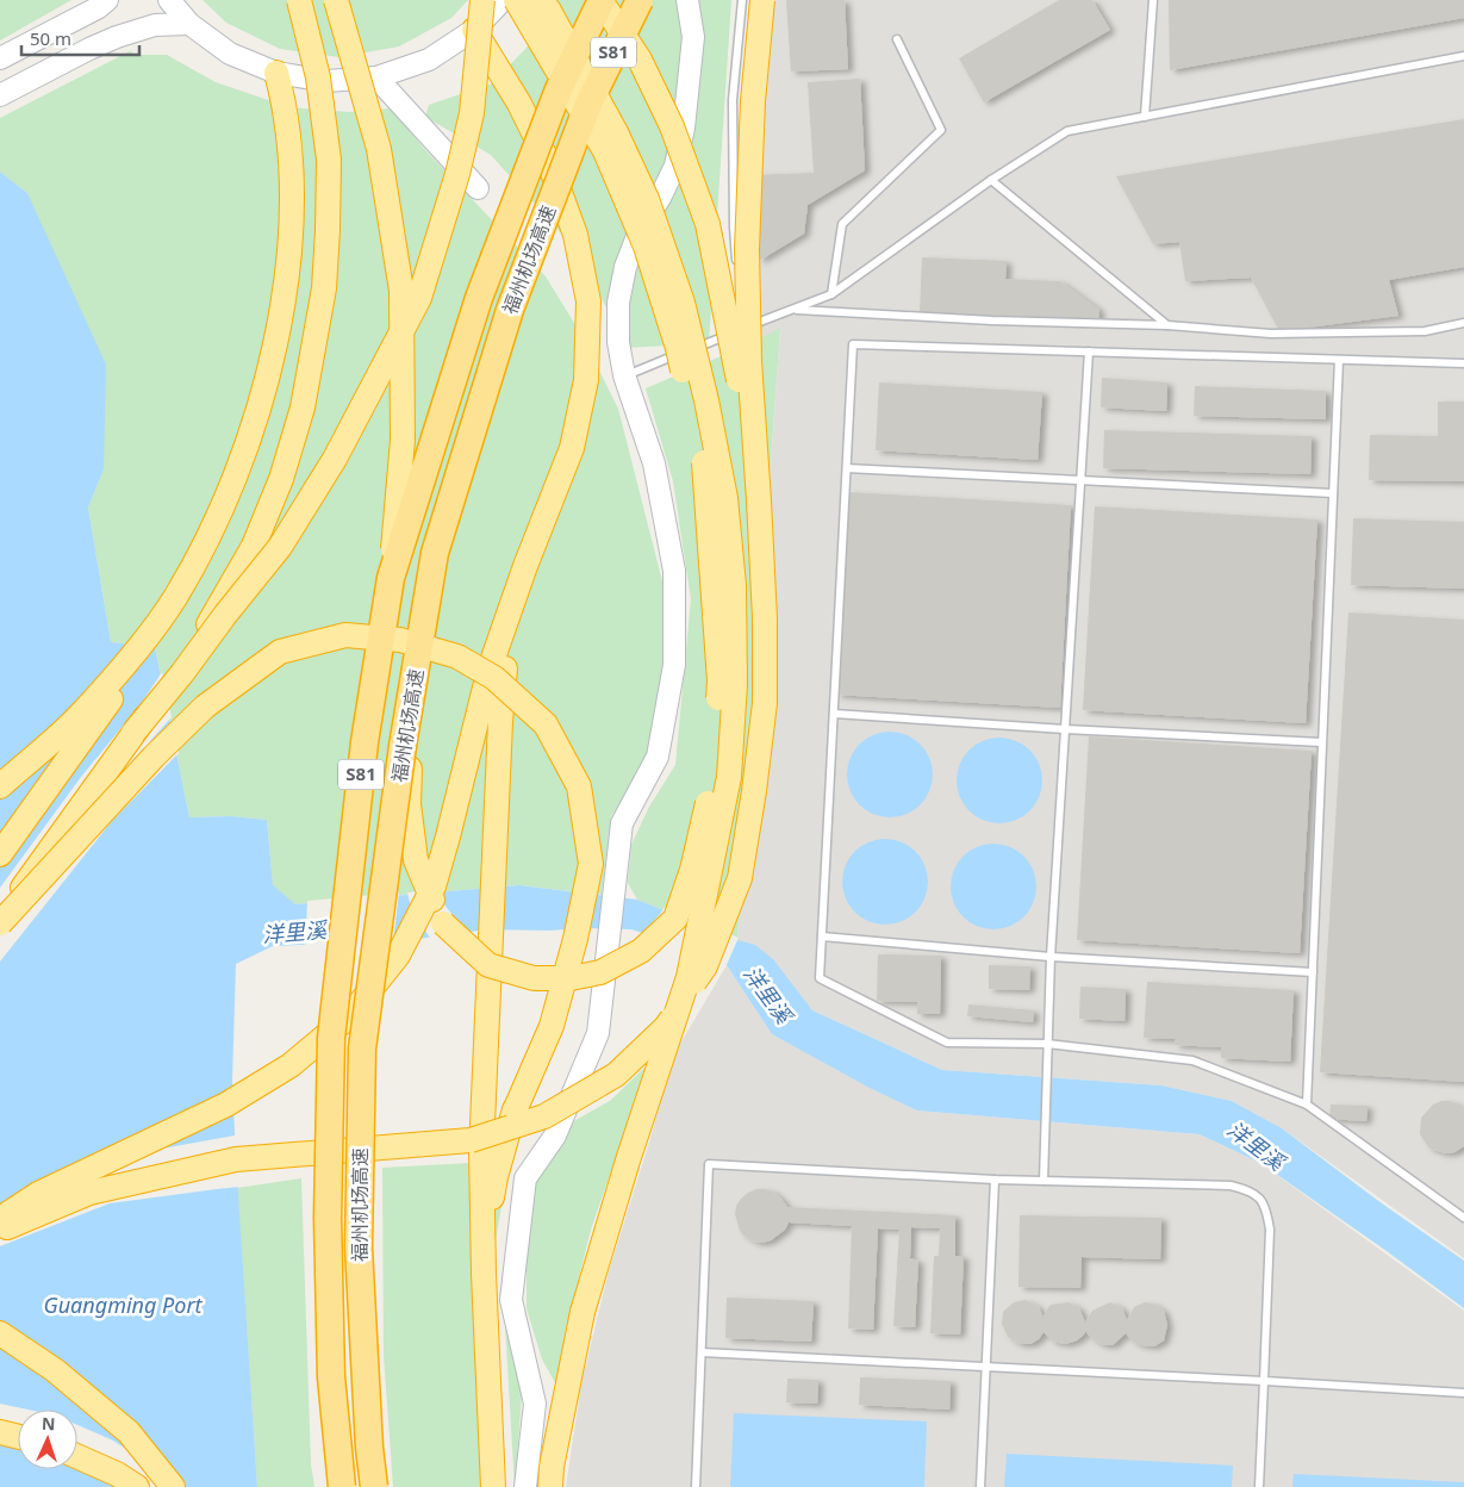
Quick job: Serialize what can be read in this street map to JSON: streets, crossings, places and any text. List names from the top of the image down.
{
  "streets": {
    "highway": ["S81", "福州机场高速"]
  },
  "water": ["洋里溪", "Guangming Port"],
  "scale_bar": "50 m",
  "north": "top"
}
